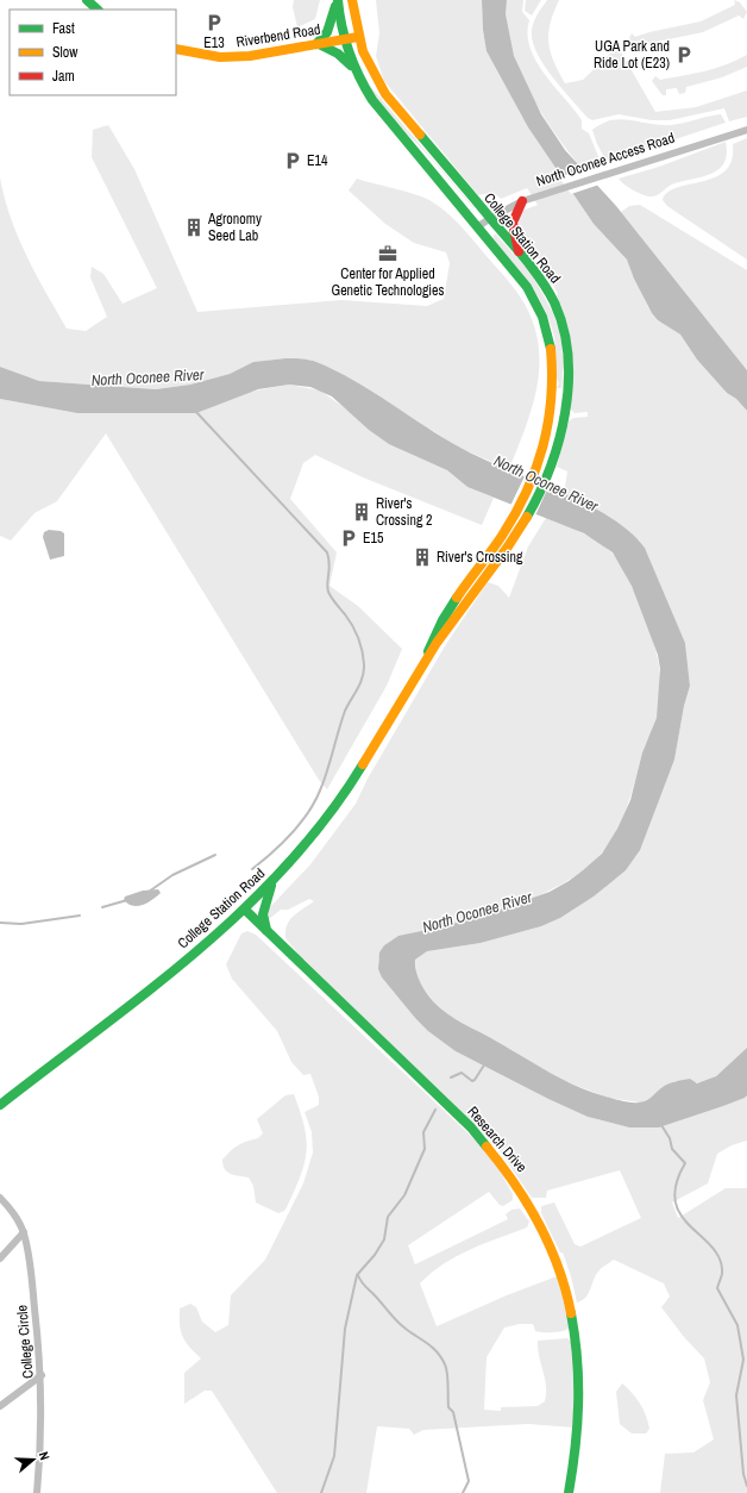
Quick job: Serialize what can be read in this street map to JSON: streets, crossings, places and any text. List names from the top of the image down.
{
  "streets": {
    "main road": ["Riverbend Road", "College Station Road", "Research Drive"],
    "street": ["North Oconee Access Road", "College Circle"]
  },
  "crossings": [
    ["Riverbend Road", "College Station Road"],
    ["North Oconee Access Road", "College Station Road"],
    ["College Station Road", "Research Drive"]
  ],
  "water": ["North Oconee River"],
  "places": {
    "parking": [
      "E13",
      "UGA Park and Ride Lot (E23)",
      "E14",
      "E15"
    ],
    "building": ["Agronomy Seed Lab", "River's Crossing 2", "River's Crossing"],
    "office": ["Center for Applied Genetic Technologies"]
  },
  "legend": ["Fast", "Slow", "Jam"],
  "north": "right"
}
